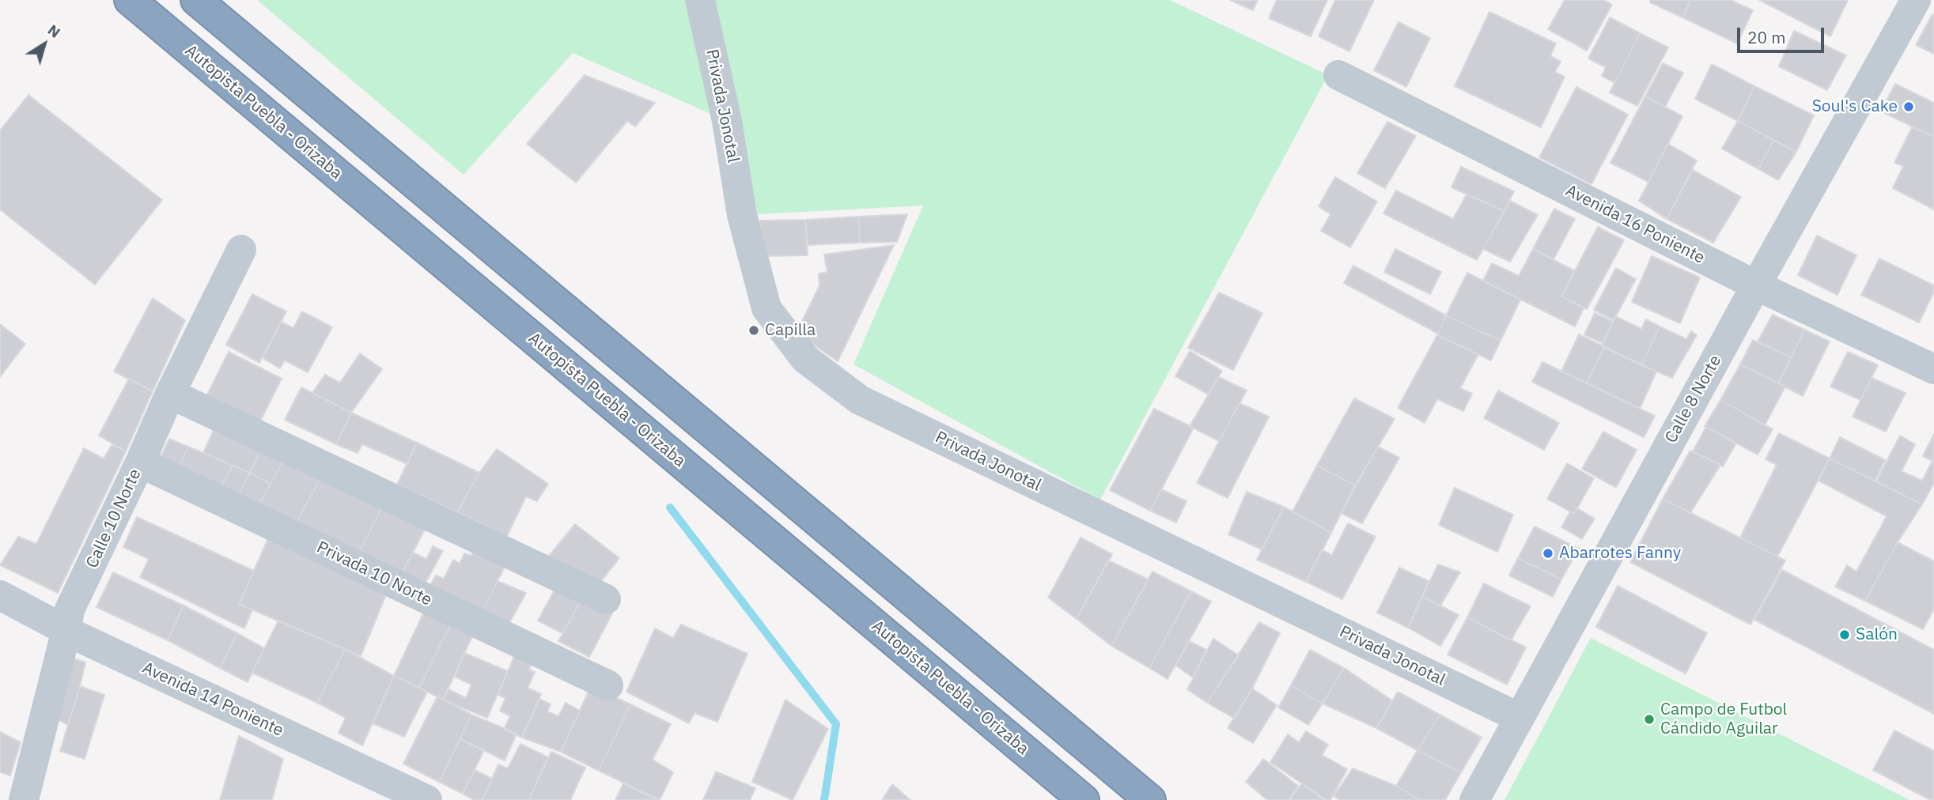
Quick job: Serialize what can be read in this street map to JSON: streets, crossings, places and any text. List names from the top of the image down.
{
  "streets": {
    "highway": ["Autopista Puebla - Orizaba"],
    "street": [
      "Privada Jonotal",
      "Avenida 16 Poniente",
      "Calle 8 Norte",
      "Calle 10 Norte",
      "Privada 10 Norte",
      "Avenida 14 Poniente"
    ]
  },
  "crossings": [
    ["Privada Jonotal", "Calle 8 Norte"],
    ["Avenida 16 Poniente", "Calle 8 Norte"],
    ["Calle 10 Norte", "Privada 10 Norte"],
    ["Calle 10 Norte", "Avenida 14 Poniente"]
  ],
  "places": [
    "Soul's Cake",
    "Capilla",
    "Abarrotes Fanny",
    "Salón",
    "Campo de Futbol Cándido Aguilar"
  ],
  "scale_bar": "20 m",
  "north": "top right"
}
